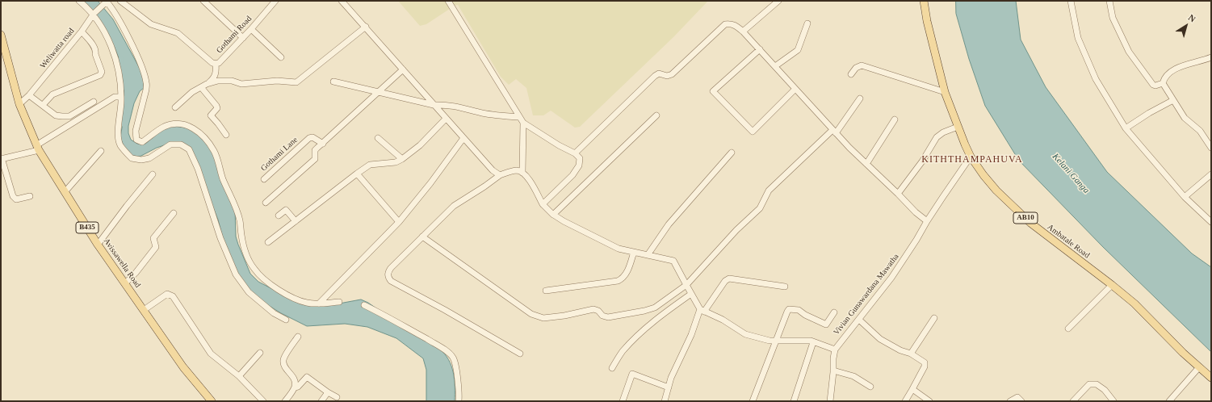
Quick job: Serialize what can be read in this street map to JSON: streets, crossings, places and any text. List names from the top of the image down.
{
  "streets": {
    "main road": [
      "AB10",
      "B435",
      "Ambatale Road",
      "Avissawella Road"
    ],
    "street": [
      "Gothami Road",
      "Weliwatta road",
      "Gothami Lane",
      "Vivian Gunawardana Mawatha"
    ]
  },
  "crossings": [
    ["Weliwatta road", "Avissawella Road"],
    ["Ambatale Road", "Vivian Gunawardana Mawatha"]
  ],
  "districts": ["KITHTHAMPAHUVA"],
  "water": ["Kelani Ganga"],
  "north": "top right"
}
